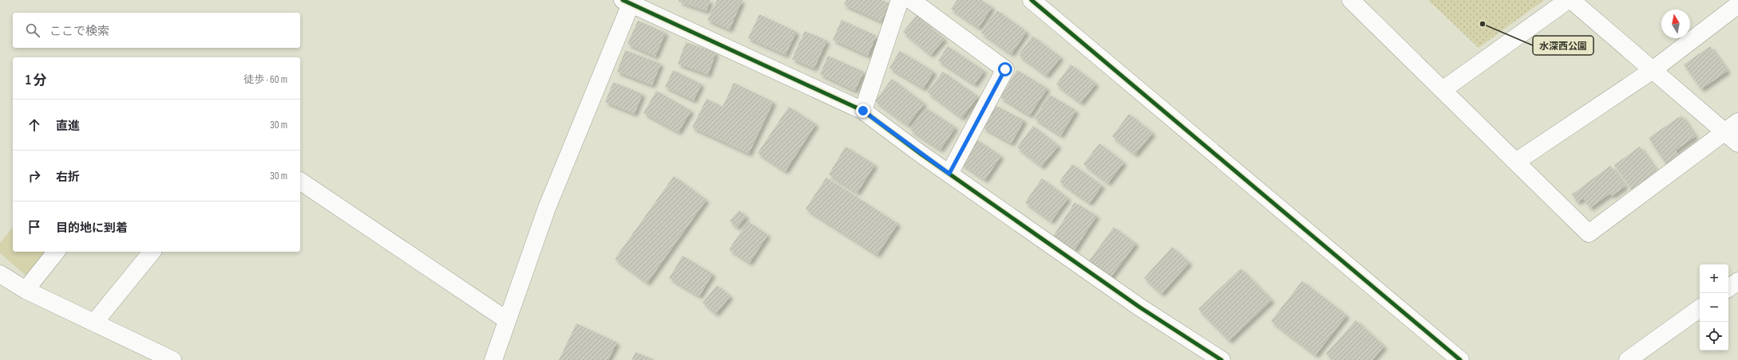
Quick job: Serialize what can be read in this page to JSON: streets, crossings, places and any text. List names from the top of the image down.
{
  "places": ["水深西公園"],
  "north": "top",
  "page": {
    "search": "ここで検索",
    "heading": ["1 分", "徒歩 · 60 m"],
    "list": [
      ["直進", "30 m"],
      ["右折", "30 m"],
      "目的地に到着"
    ],
    "map_buttons": ["+", "−"]
  }
}
